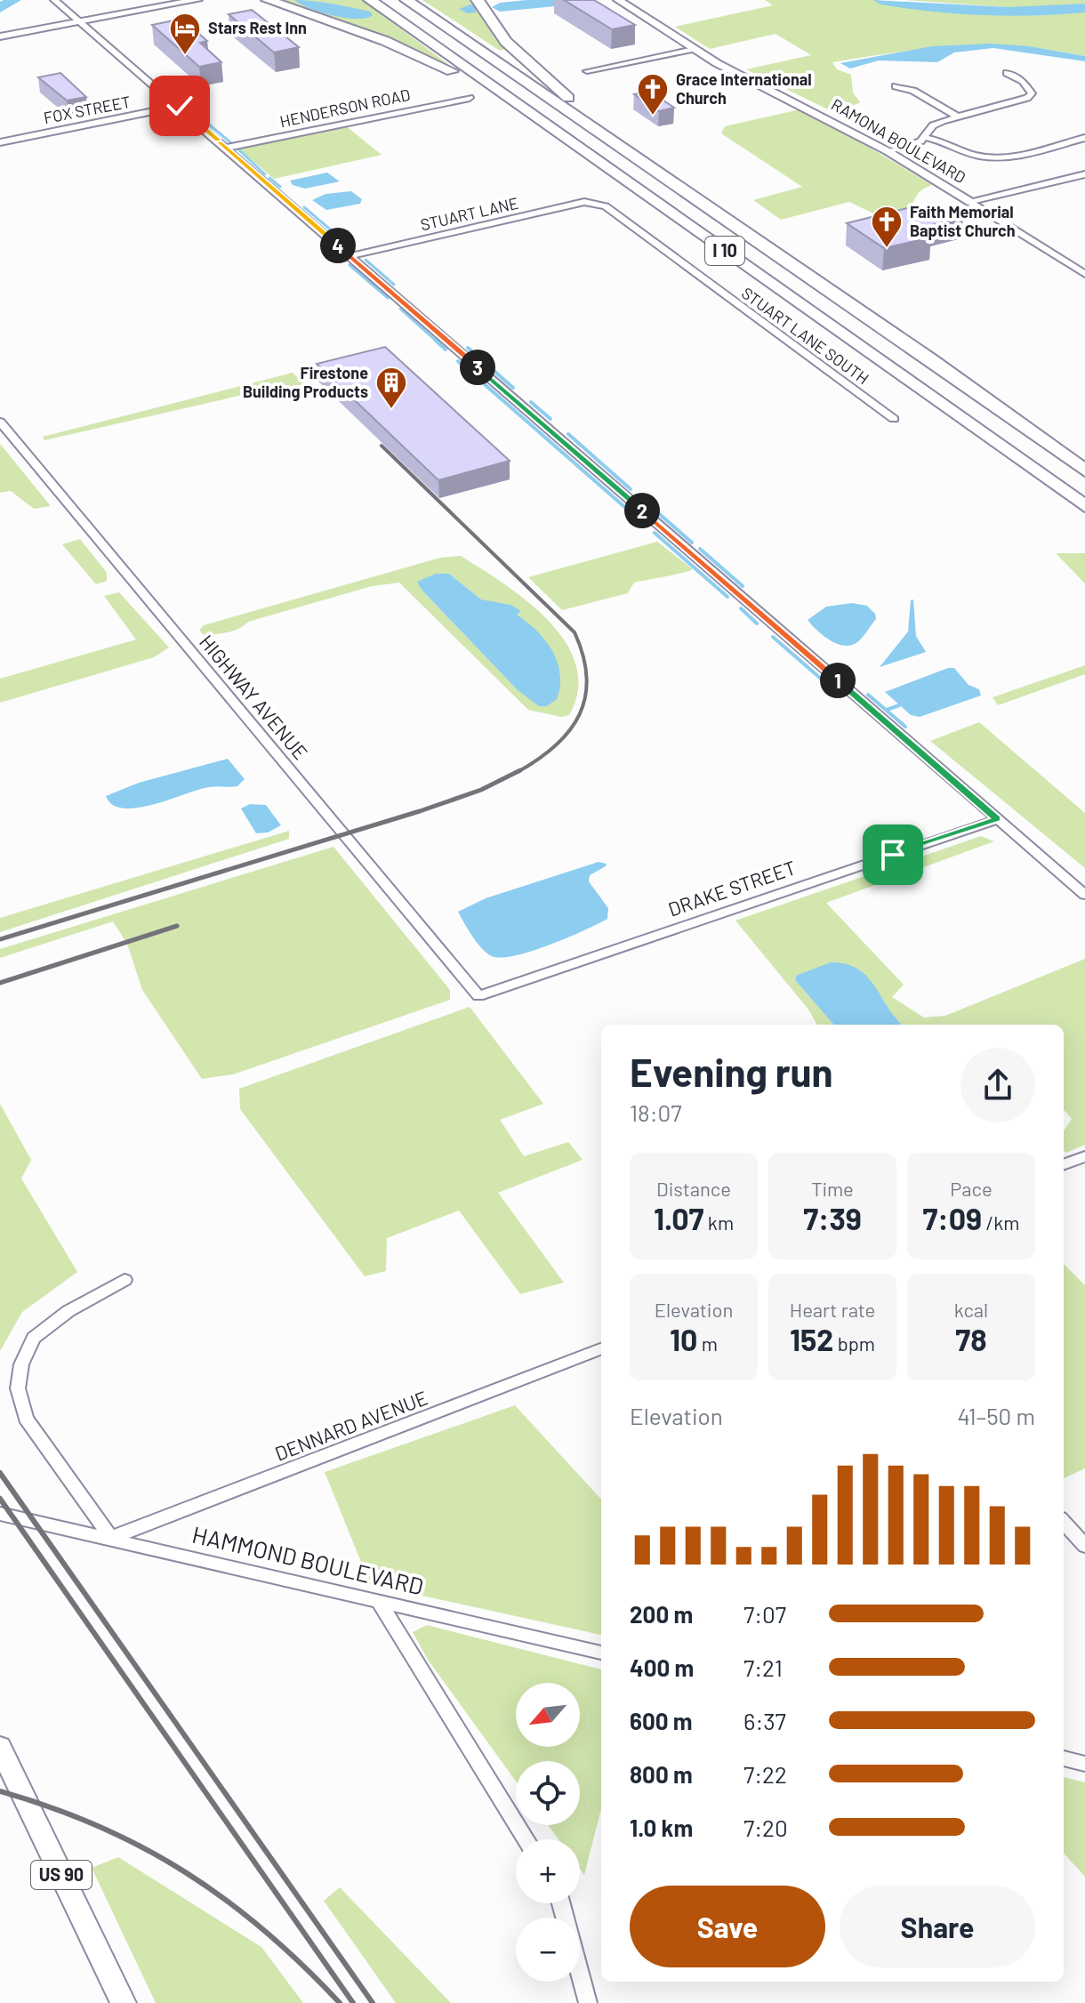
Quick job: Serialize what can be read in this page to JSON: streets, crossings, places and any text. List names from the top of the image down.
{
  "streets": {
    "highway": ["I 10"],
    "main road": ["US 90"],
    "street": [
      "HENDERSON ROAD",
      "FOX STREET",
      "RAMONA BOULEVARD",
      "STUART LANE",
      "STUART LANE SOUTH",
      "HIGHWAY AVENUE",
      "DRAKE STREET",
      "DENNARD AVENUE",
      "HAMMOND BOULEVARD"
    ]
  },
  "crossings": [
    ["STUART LANE", "STUART LANE SOUTH"],
    ["HIGHWAY AVENUE", "DRAKE STREET"],
    ["DENNARD AVENUE", "HAMMOND BOULEVARD"]
  ],
  "places": {
    "hotel": ["Stars Rest Inn"],
    "church": ["Grace International Church", "Faith Memorial Baptist Church"],
    "building": ["Firestone Building Products"]
  },
  "north": "bottom left",
  "page": {
    "pins": [
      "4",
      "3",
      "2",
      "1"
    ],
    "heading": ["Evening run", "18:07"],
    "stats": [
      ["Distance", "1.07 km"],
      ["Time", "7:39"],
      ["Pace", "7:09 /km"],
      ["Elevation", "10 m"],
      ["Heart rate", "152 bpm"],
      ["kcal", "78"]
    ],
    "chart": ["Elevation", "41–50 m"],
    "list": [
      {
        "name": "200 m",
        "note": "7:07"
      },
      {
        "name": "400 m",
        "note": "7:21"
      },
      {
        "name": "600 m",
        "note": "6:37"
      },
      {
        "name": "800 m",
        "note": "7:22"
      },
      {
        "name": "1.0 km",
        "note": "7:20"
      }
    ],
    "map_buttons": ["+", "−"],
    "buttons": ["Save", "Share"]
  }
}
